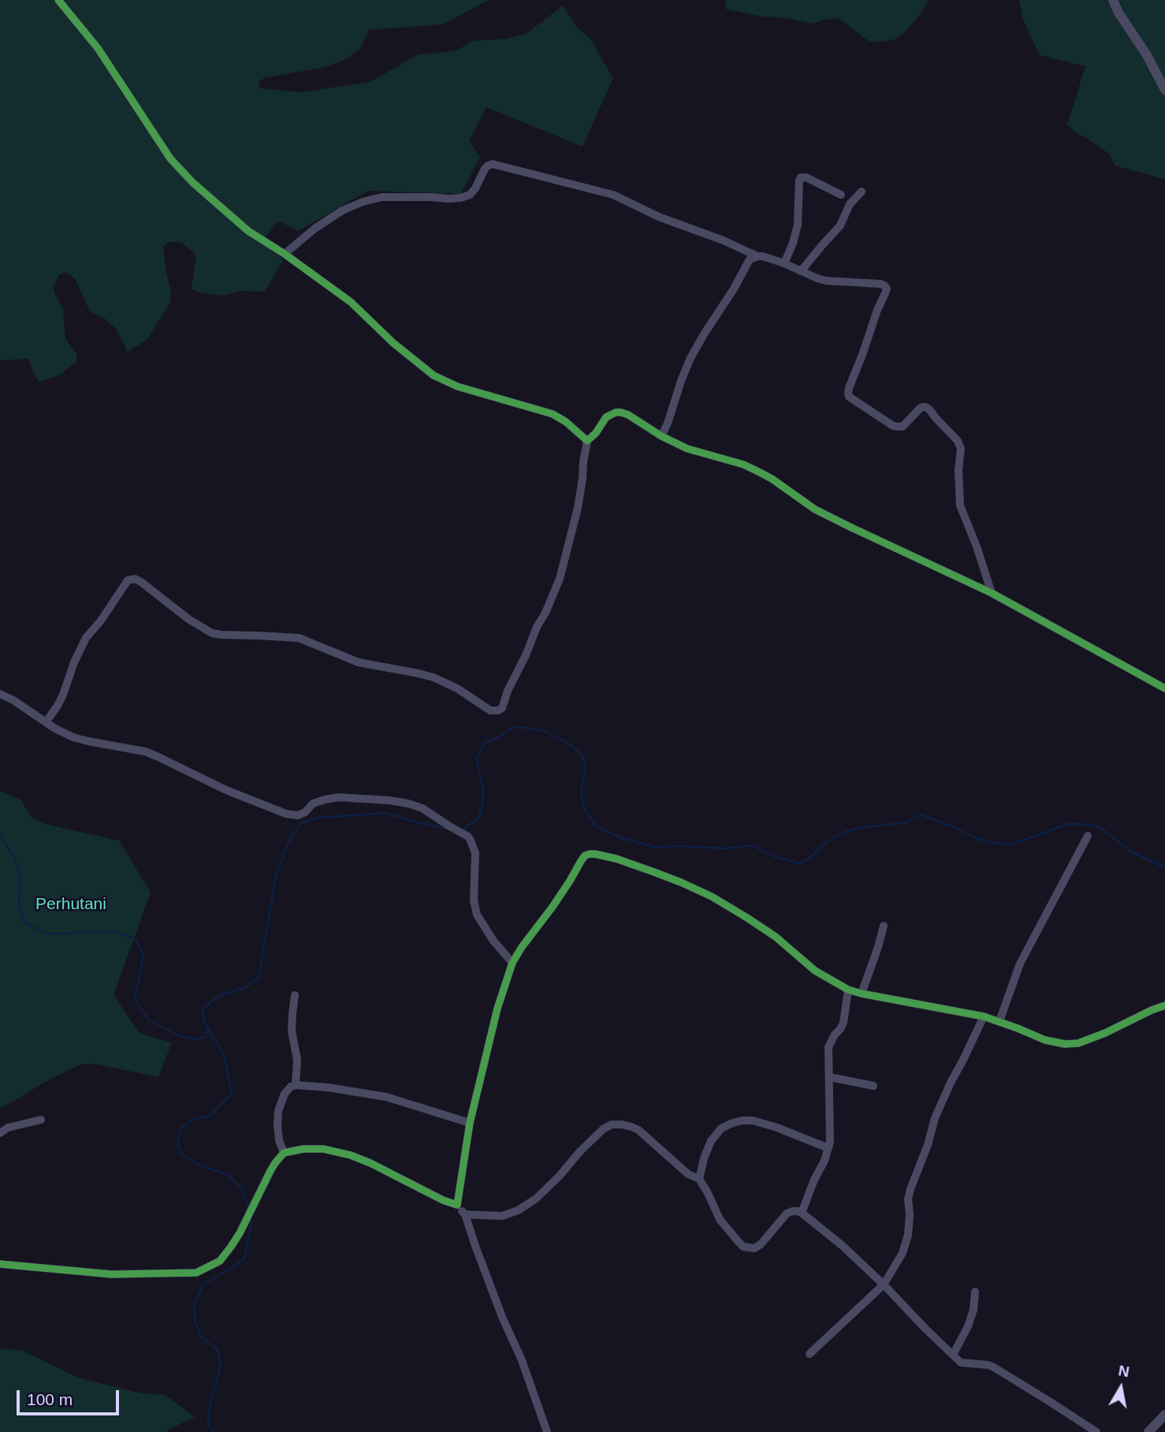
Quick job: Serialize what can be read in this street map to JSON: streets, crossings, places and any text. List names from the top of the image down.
{
  "parks": ["Perhutani"],
  "scale_bar": "100 m",
  "north": "top"
}
